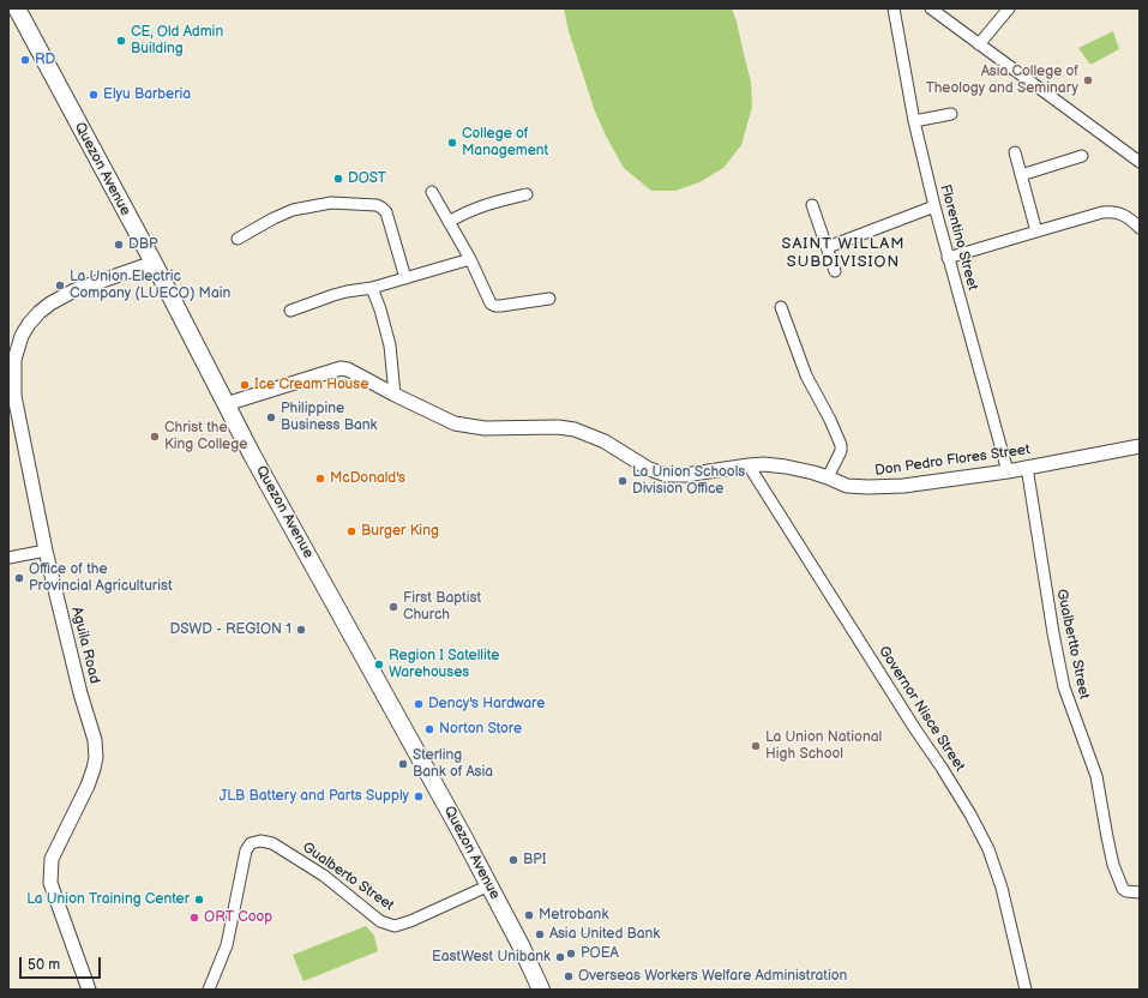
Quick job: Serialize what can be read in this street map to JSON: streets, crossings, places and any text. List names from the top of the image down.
{
  "streets": {
    "main road": ["Quezon Avenue"],
    "street": [
      "Florentino Street",
      "Don Pedro Flores Street",
      "Gualbertto Street",
      "Aguila Road",
      "Governor Nisce Street",
      "Gualberto Street"
    ]
  },
  "crossings": [
    ["Quezon Avenue", "Don Pedro Flores Street"],
    ["Quezon Avenue", "Aguila Road"],
    ["Quezon Avenue", "Gualberto Street"],
    ["Florentino Street", "Don Pedro Flores Street"],
    ["Don Pedro Flores Street", "Gualbertto Street"],
    ["Don Pedro Flores Street", "Governor Nisce Street"]
  ],
  "districts": ["SAINT WILLAM SUBDIVISION"],
  "places": [
    "CE, Old Admin Building",
    "RD",
    "Asia College of Theology and Seminary",
    "Elyu Barberia",
    "College of Management",
    "DOST",
    "DBP",
    "La Union Electric Company (LUECO) Main",
    "Ice Cream House",
    "Philippine Business Bank",
    "Christ the King College",
    "McDonald's",
    "La Union Schools Division Office",
    "Burger King",
    "Office of the Provincial Agriculturist",
    "First Baptist Church",
    "DSWD - REGION 1",
    "Region I Satellite Warehouses",
    "Dency's Hardware",
    "Norton Store",
    "La Union National High School",
    "Sterling Bank of Asia",
    "JLB Battery and Parts Supply",
    "BPI",
    "La Union Training Center",
    "Metrobank",
    "ORT Coop",
    "Asia United Bank",
    "POEA",
    "EastWest Unibank",
    "Overseas Workers Welfare Administration"
  ],
  "scale_bar": "50 m"
}
